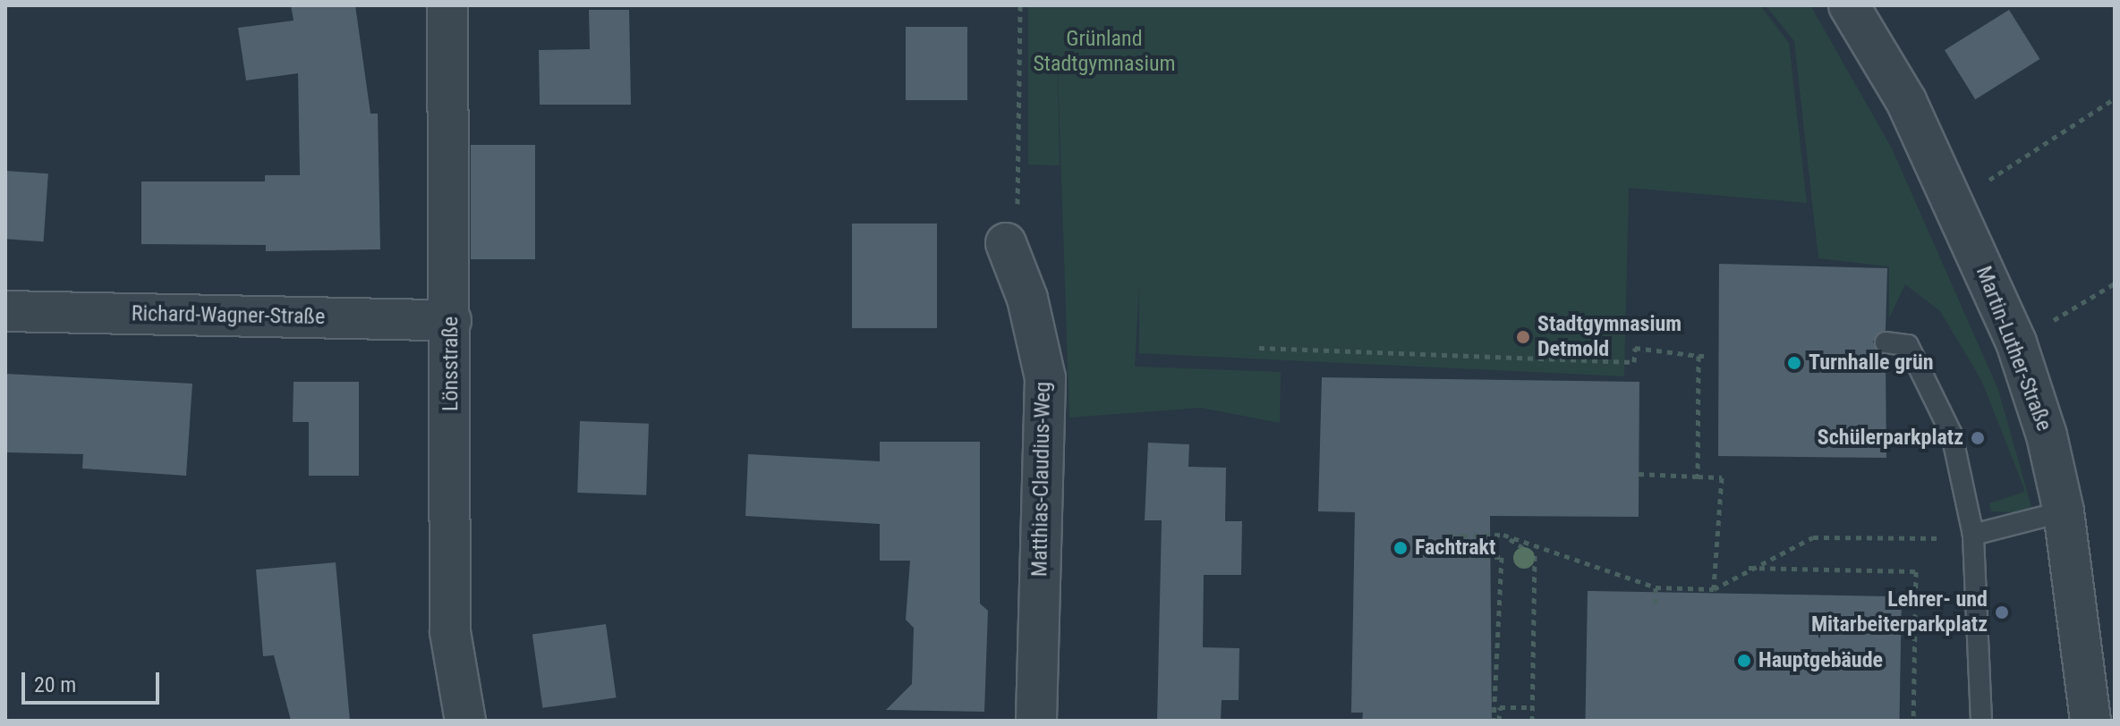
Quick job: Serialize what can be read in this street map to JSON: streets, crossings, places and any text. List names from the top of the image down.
{
  "streets": {
    "street": [
      "Richard-Wagner-Straße",
      "Martin-Luther-Straße",
      "Lönsstraße",
      "Matthias-Claudius-Weg"
    ]
  },
  "crossings": [
    ["Richard-Wagner-Straße", "Lönsstraße"]
  ],
  "parks": ["Grünland Stadtgymnasium"],
  "places": [
    "Stadtgymnasium Detmold",
    "Turnhalle grün",
    "Schülerparkplatz",
    "Fachtrakt",
    "Lehrer- und Mitarbeiterparkplatz",
    "Hauptgebäude"
  ],
  "scale_bar": "20 m"
}
